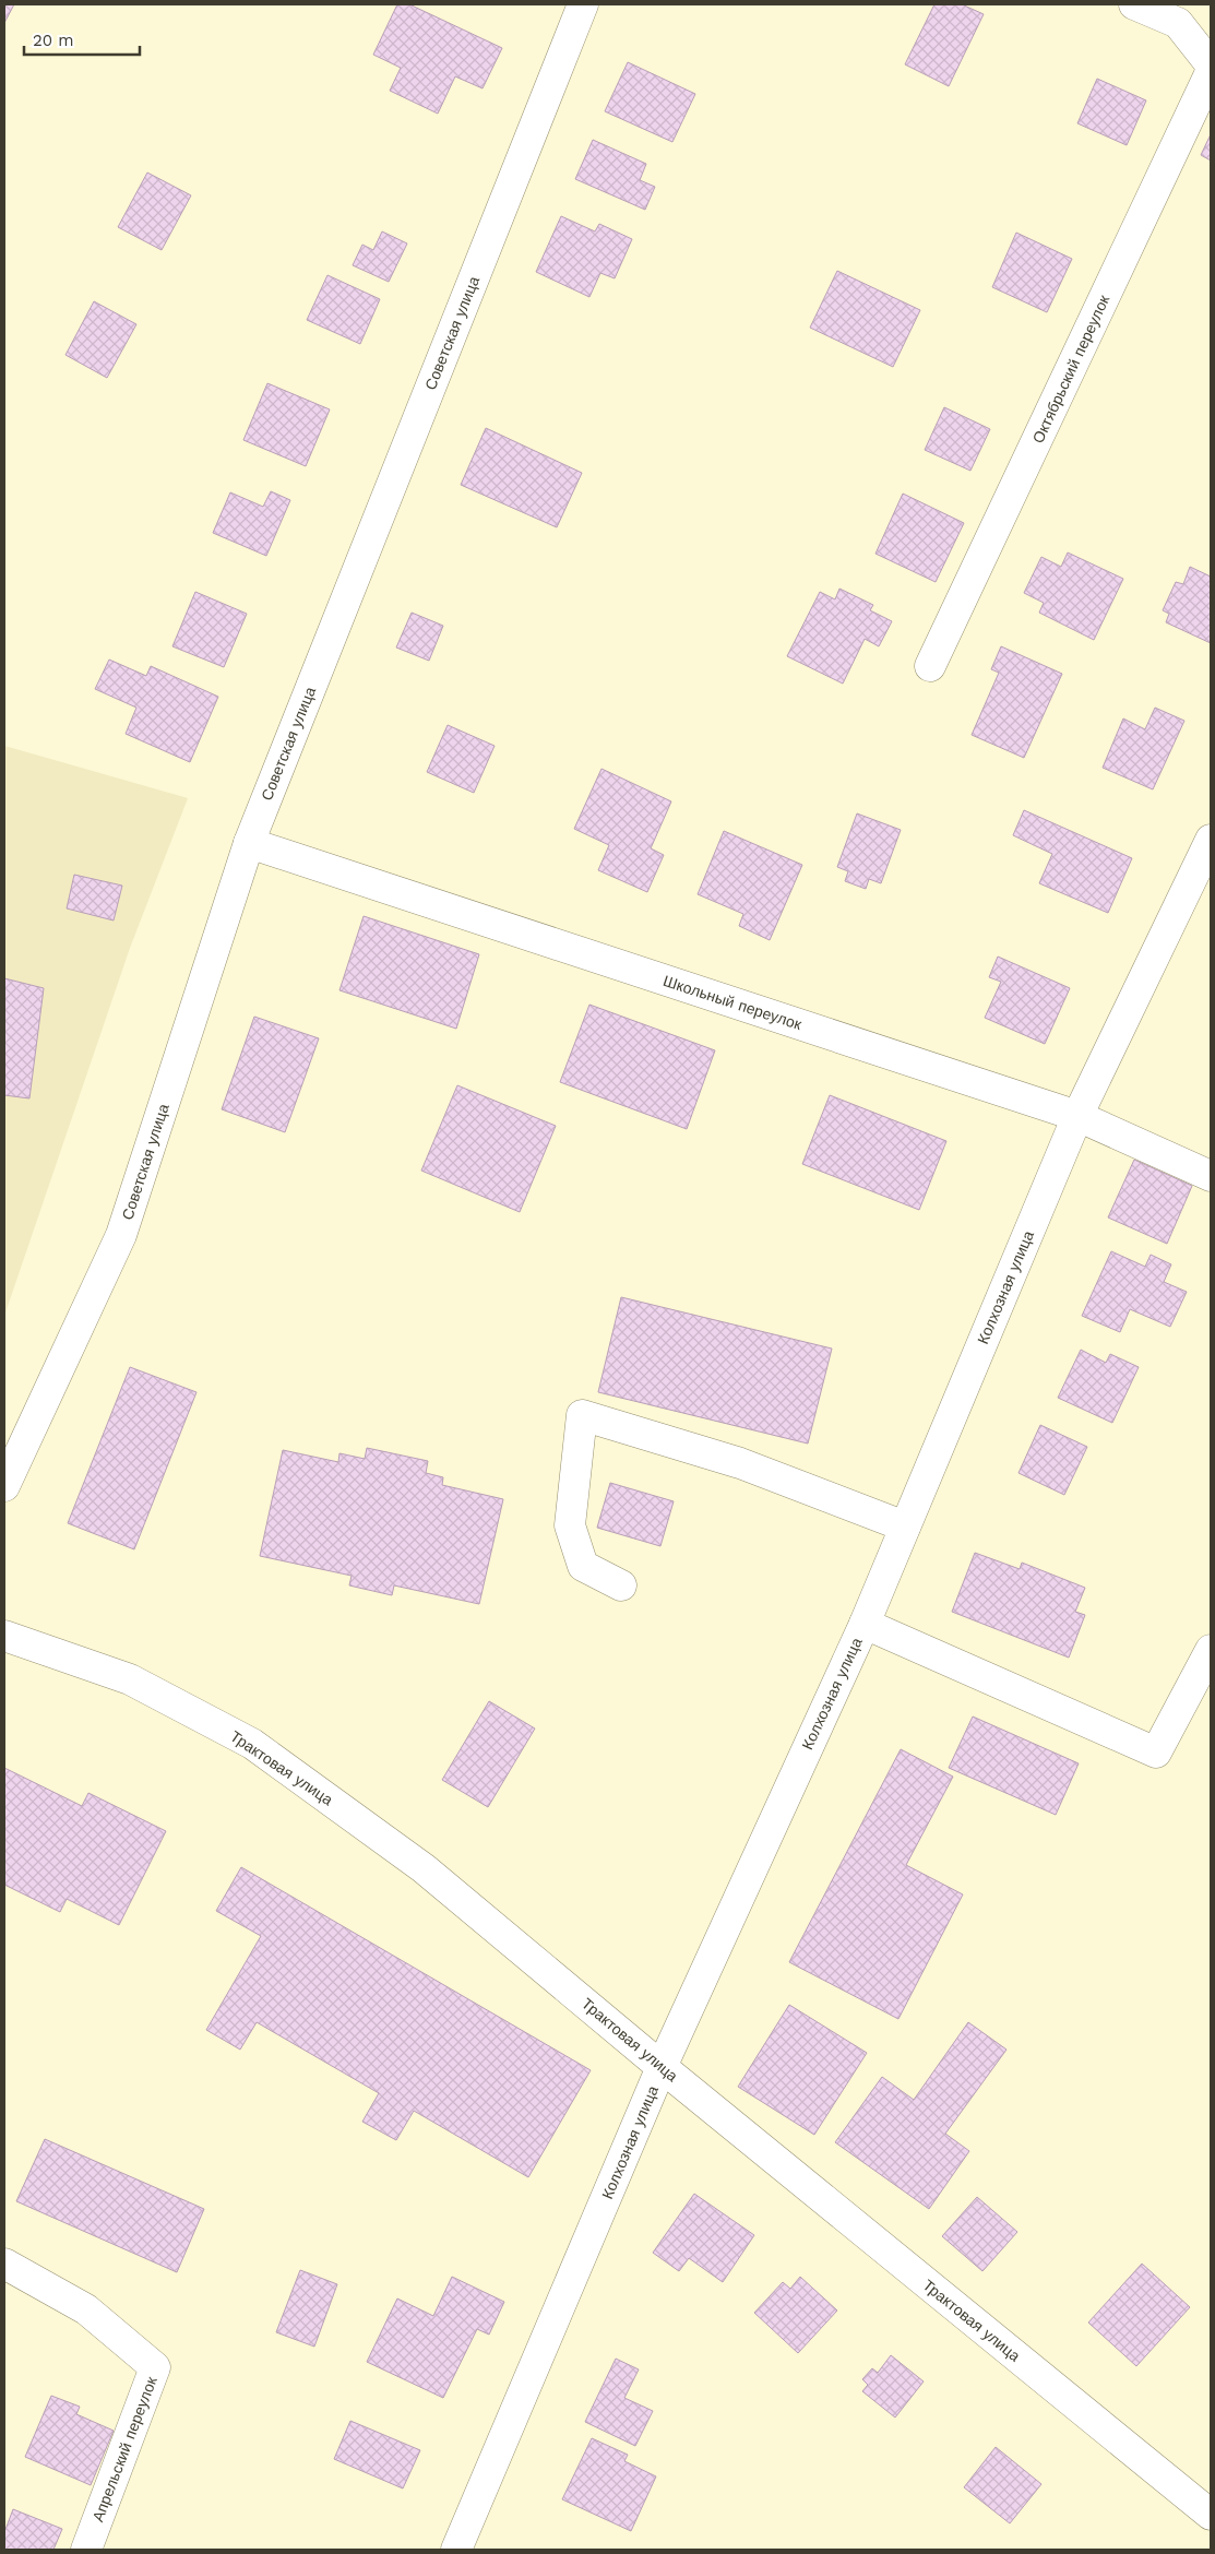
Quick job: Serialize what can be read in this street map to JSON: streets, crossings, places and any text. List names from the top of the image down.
{
  "streets": {
    "street": [
      "Советская улица",
      "Октябрьский переулок",
      "Школьный переулок",
      "Колхозная улица",
      "Трактовая улица",
      "Апрельский переулок"
    ]
  },
  "crossings": [
    ["Советская улица", "Школьный переулок"],
    ["Школьный переулок", "Колхозная улица"],
    ["Колхозная улица", "Трактовая улица"]
  ],
  "scale_bar": "20 m"
}
